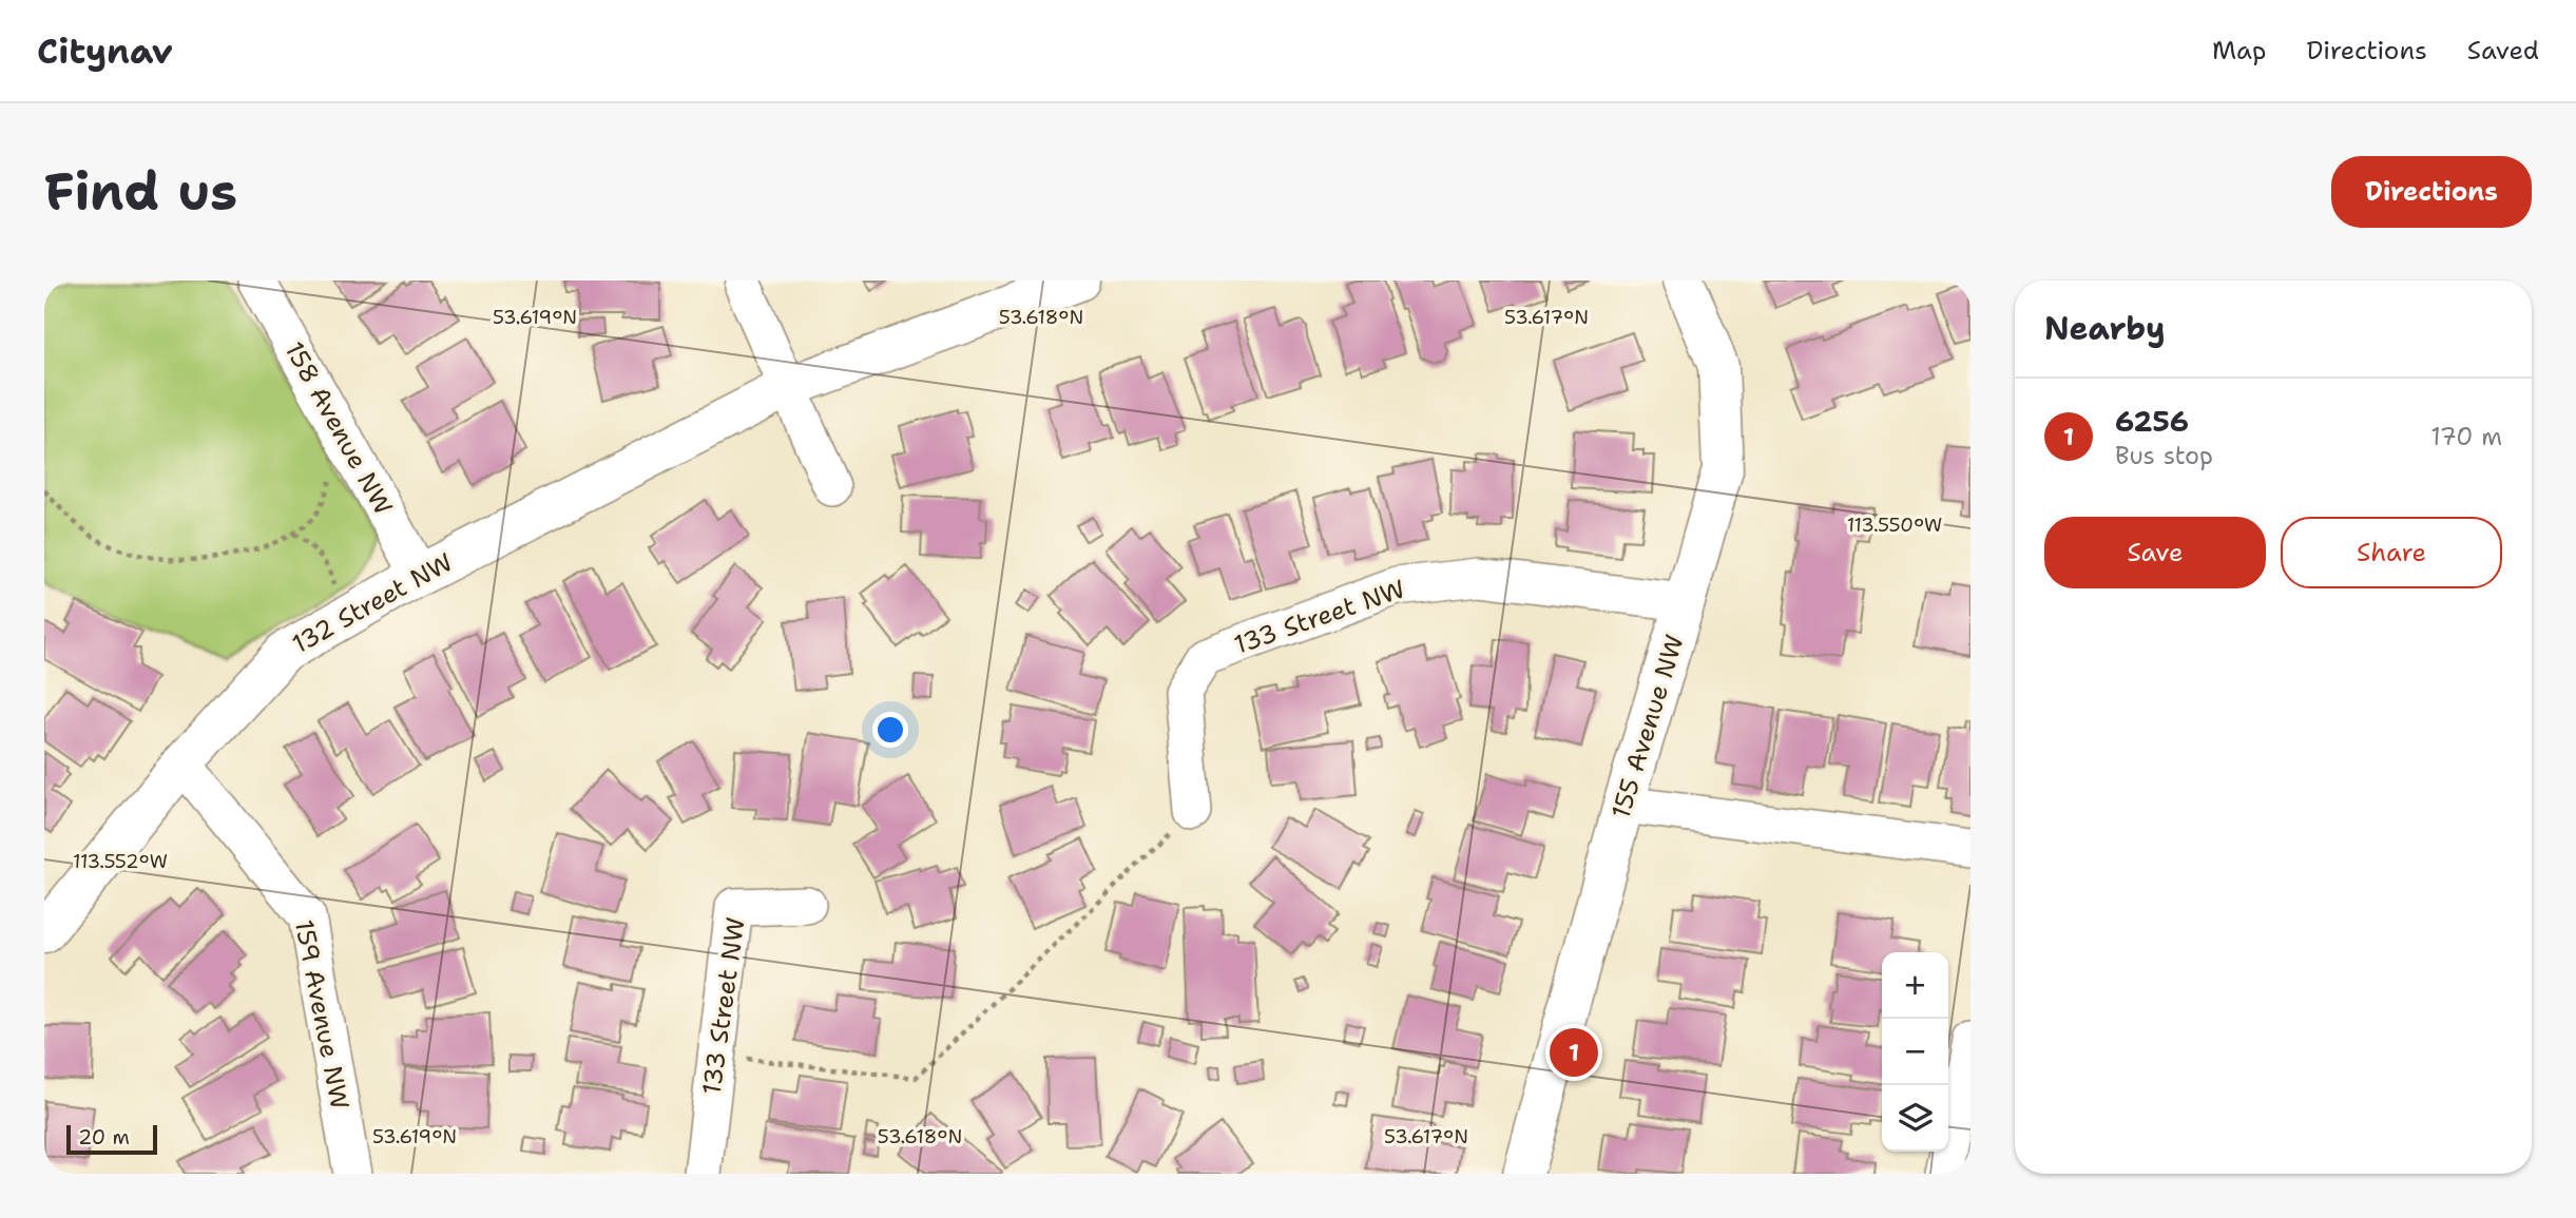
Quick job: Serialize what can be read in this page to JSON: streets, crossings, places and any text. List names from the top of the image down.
{
  "streets": {
    "street": [
      "158 Avenue NW",
      "132 Street NW",
      "133 Street NW",
      "155 Avenue NW",
      "159 Avenue NW"
    ]
  },
  "crossings": [
    ["158 Avenue NW", "132 Street NW"],
    ["132 Street NW", "159 Avenue NW"],
    ["133 Street NW", "155 Avenue NW"]
  ],
  "scale_bar": "20 m",
  "page": {
    "header": "Citynav",
    "nav": ["Map", "Directions", "Saved"],
    "buttons": [
      "Directions",
      ["Save", "Share"]
    ],
    "title": "Find us",
    "heading": "Nearby",
    "list": [
      {
        "mark": "1",
        "name": "6256",
        "note": "Bus stop",
        "value": "170 m"
      }
    ],
    "map_buttons": ["+", "−"],
    "pins": "1",
    "scale": "20 m"
  },
  "coordinates": [
    "53.619°N",
    "53.618°N",
    "53.617°N",
    "113.550°W",
    "113.552°W"
  ]
}
